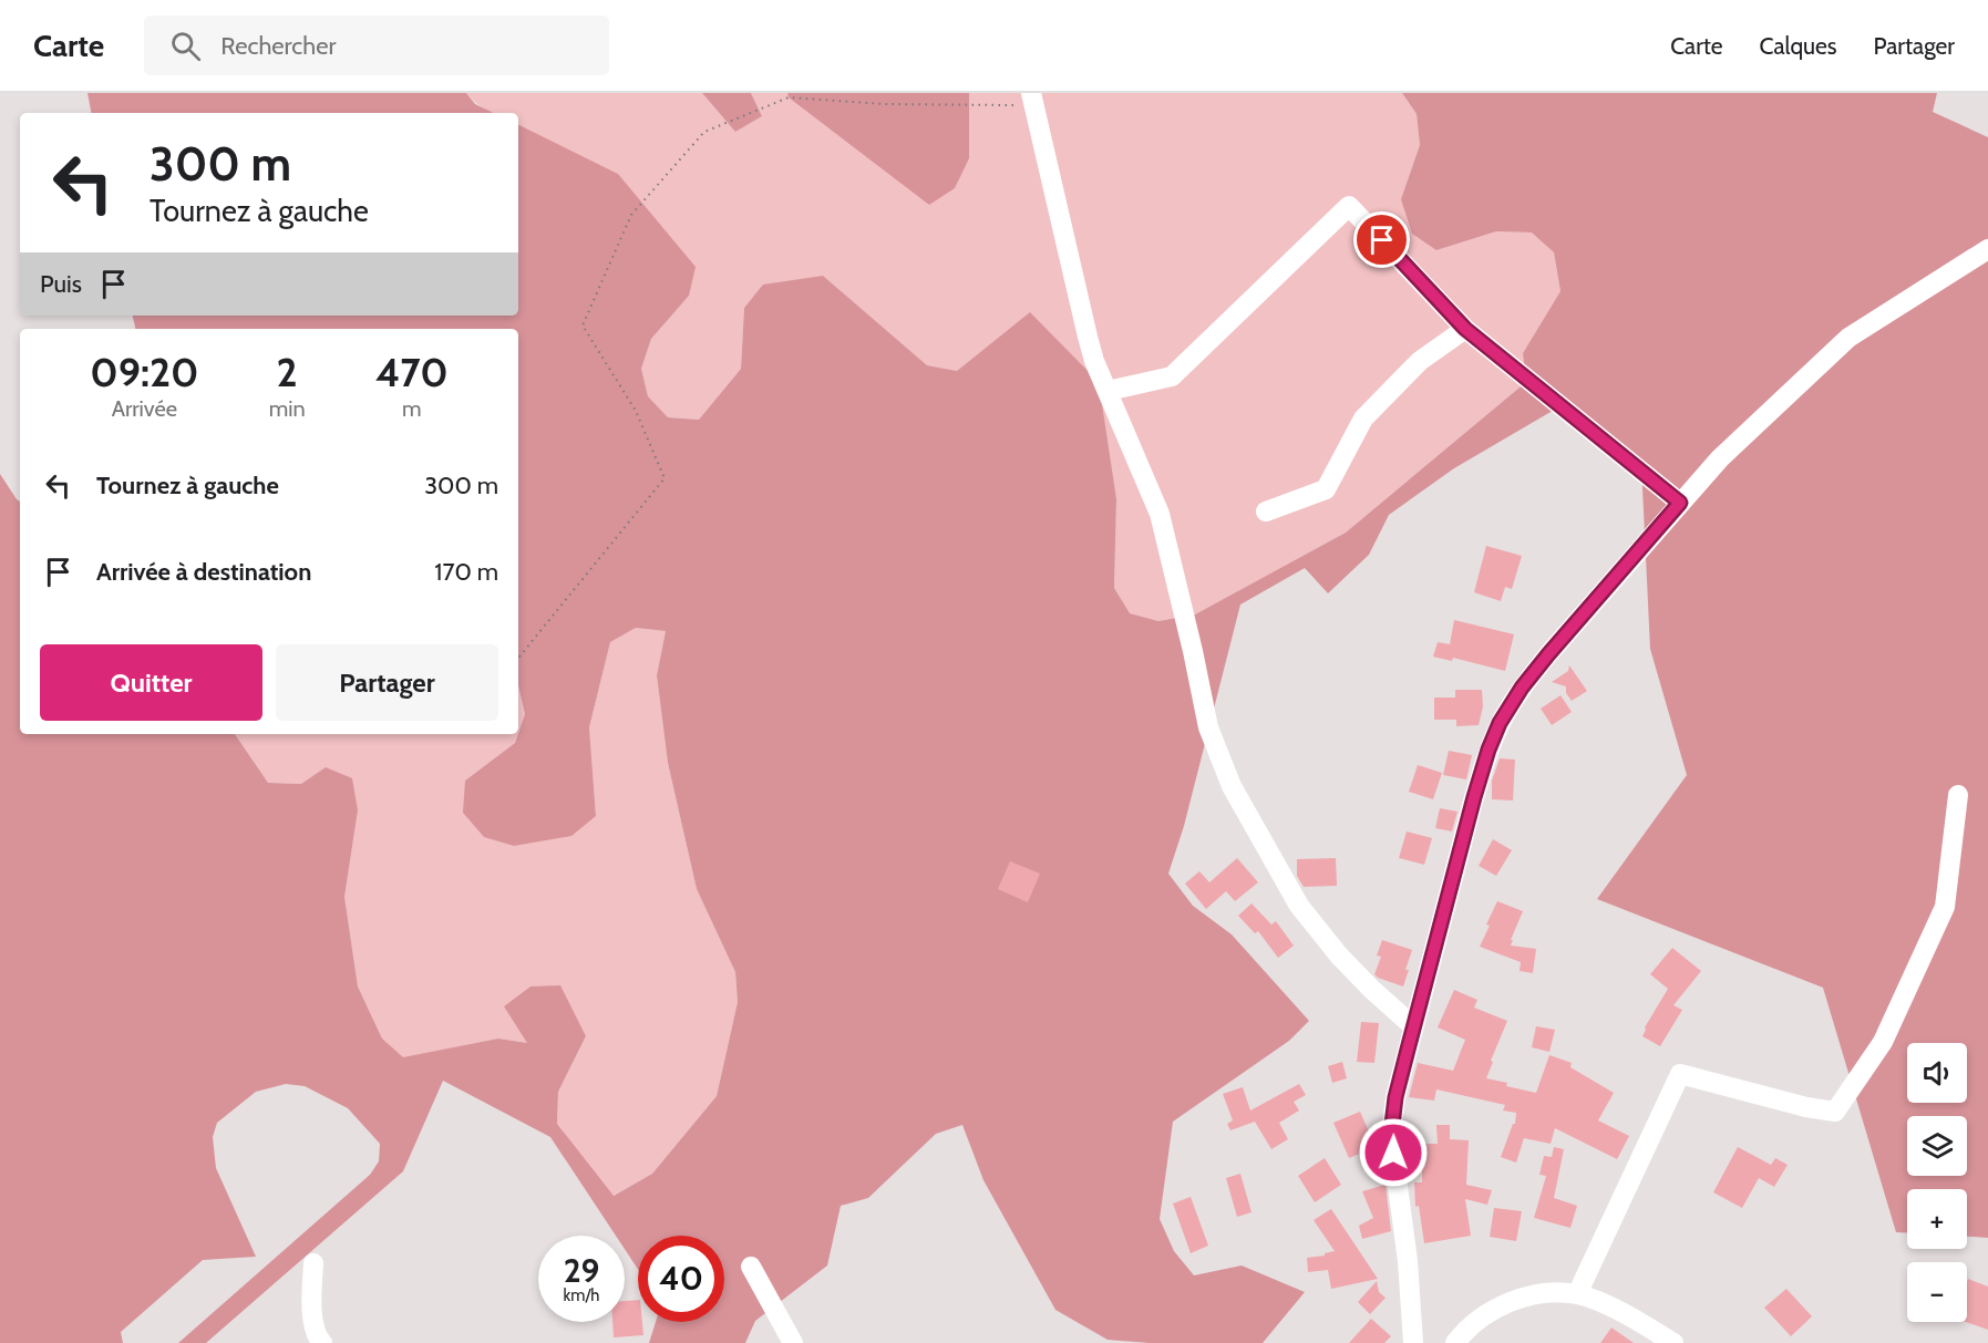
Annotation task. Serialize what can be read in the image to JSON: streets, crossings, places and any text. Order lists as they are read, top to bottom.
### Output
{
  "page": {
    "header": "Carte",
    "search": "Rechercher",
    "nav": ["Carte", "Calques", "Partager"],
    "turn": ["300 m", "Tournez à gauche"],
    "then": "Puis",
    "eta": [
      "09:20",
      "Arrivée",
      "2",
      "min",
      "470",
      "m"
    ],
    "list": [
      {
        "name": "Tournez à gauche",
        "value": "300 m"
      },
      {
        "name": "Arrivée à destination",
        "value": "170 m"
      }
    ],
    "buttons": ["Quitter", "Partager"],
    "map_buttons": ["+", "−"],
    "speed": "29 km/h",
    "limit": "40"
  }
}
